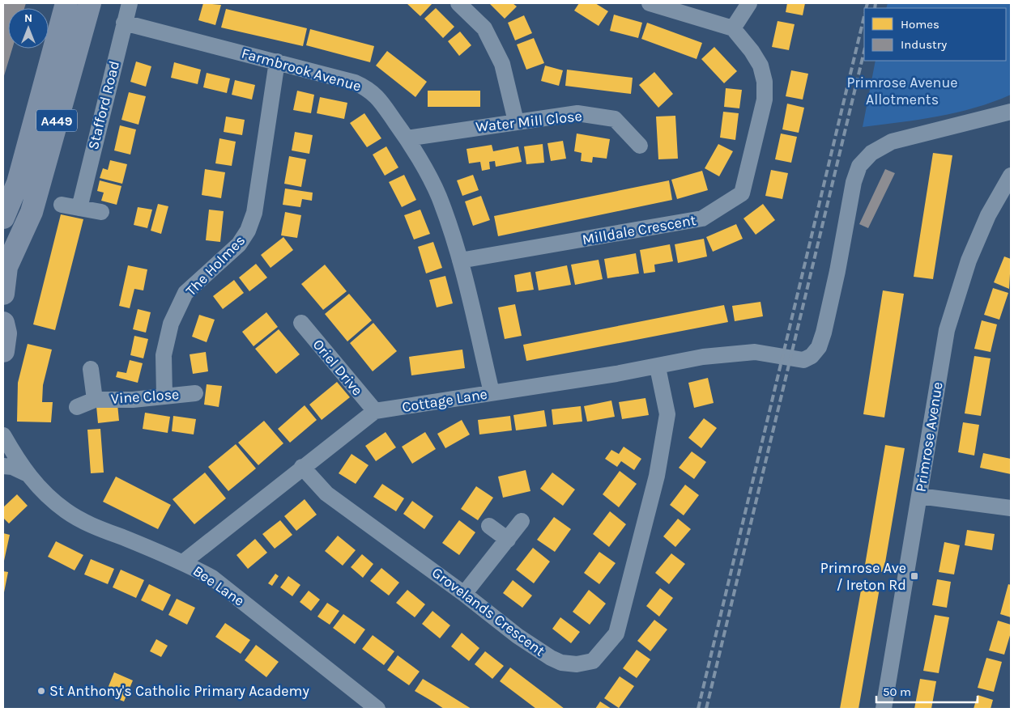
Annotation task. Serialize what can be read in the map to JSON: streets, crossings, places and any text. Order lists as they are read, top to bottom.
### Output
{
  "streets": {
    "highway": ["A449"],
    "street": [
      "Farmbrook Avenue",
      "Stafford Road",
      "Water Mill Close",
      "Milldale Crescent",
      "The Holmes",
      "Oriel Drive",
      "Vine Close",
      "Cottage Lane",
      "Primrose Avenue",
      "Bee Lane",
      "Grovelands Crescent"
    ]
  },
  "crossings": [
    ["Farmbrook Avenue", "Stafford Road"],
    ["Farmbrook Avenue", "Water Mill Close"],
    ["Farmbrook Avenue", "Milldale Crescent"],
    ["Farmbrook Avenue", "The Holmes"],
    ["Farmbrook Avenue", "Cottage Lane"],
    ["The Holmes", "Vine Close"],
    ["Oriel Drive", "Cottage Lane"],
    ["Cottage Lane", "Bee Lane"],
    ["Cottage Lane", "Grovelands Crescent"]
  ],
  "parks": ["Primrose Avenue Allotments"],
  "places": {
    "transit": ["Primrose Ave / Ireton Rd"],
    "other": ["St Anthony's Catholic Primary Academy"]
  },
  "legend": ["Homes", "Industry"],
  "scale_bar": "50 m",
  "north": "top"
}
